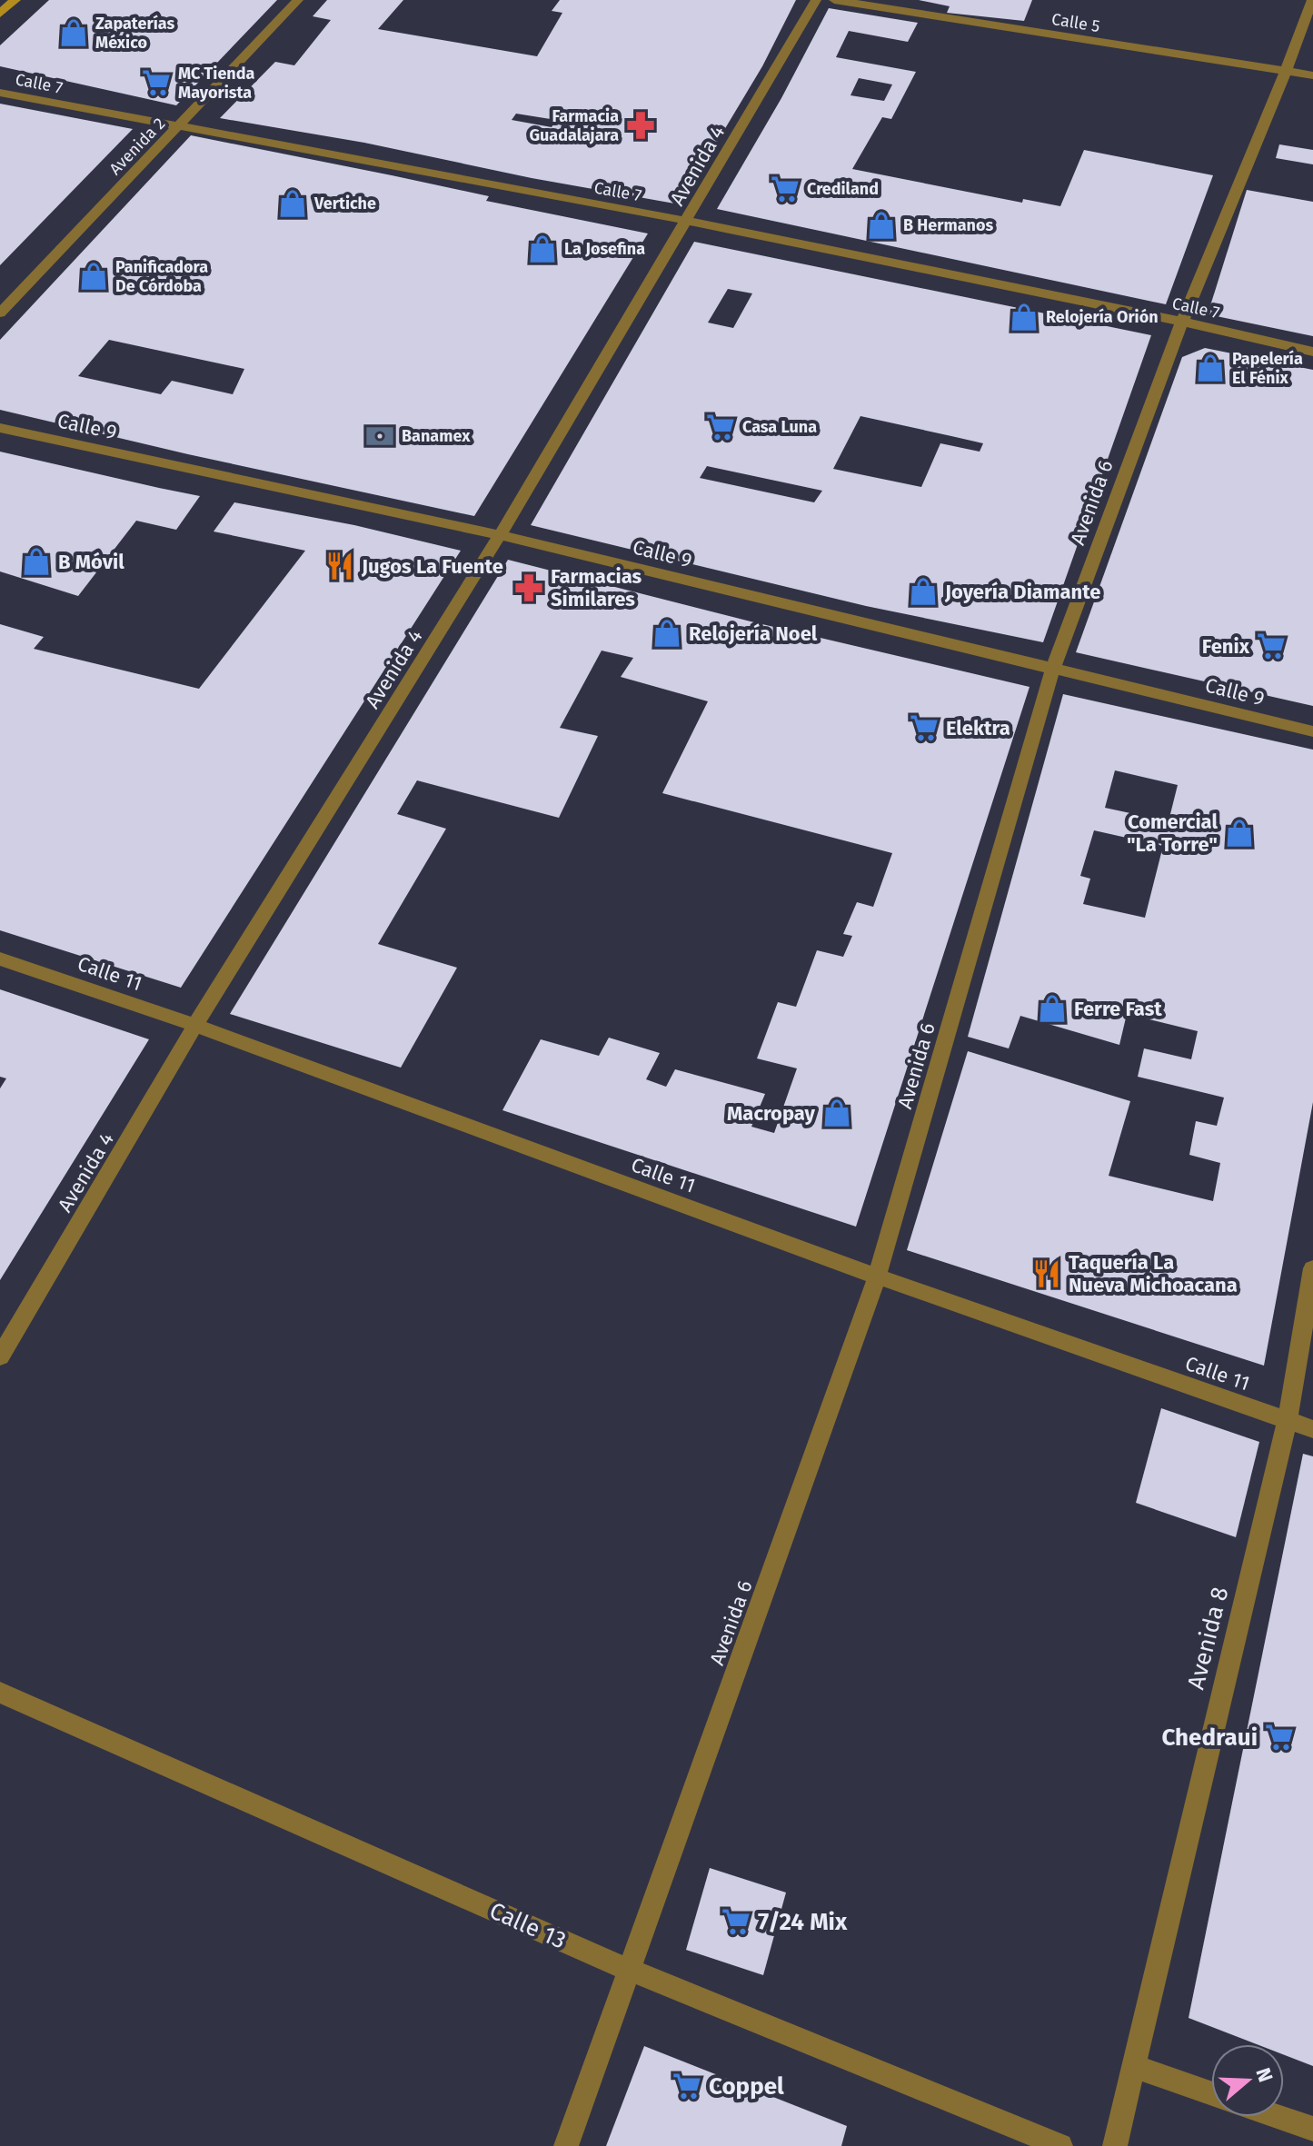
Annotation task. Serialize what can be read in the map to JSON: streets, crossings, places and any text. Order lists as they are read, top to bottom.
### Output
{
  "streets": {
    "street": [
      "Calle 5",
      "Calle 7",
      "Avenida 2",
      "Avenida 4",
      "Calle 9",
      "Avenida 6",
      "Calle 11",
      "Avenida 8",
      "Calle 13"
    ]
  },
  "crossings": [
    ["Calle 5", "Avenida 6"],
    ["Calle 7", "Avenida 2"],
    ["Calle 7", "Avenida 4"],
    ["Calle 7", "Avenida 6"],
    ["Avenida 4", "Calle 9"],
    ["Avenida 4", "Calle 11"],
    ["Calle 9", "Avenida 6"],
    ["Avenida 6", "Calle 11"],
    ["Avenida 6", "Calle 13"],
    ["Calle 11", "Avenida 8"]
  ],
  "places": {
    "shop": [
      "Zapaterías México",
      "Vertiche",
      "B Hermanos",
      "La Josefina",
      "Panificadora De Córdoba",
      "Relojería Orión",
      "Papelería El Fénix",
      "B Móvil",
      "Joyería Diamante",
      "Relojería Noel",
      "Comercial \"La Torre\"",
      "Ferre Fast",
      "Macropay"
    ],
    "supermarket": [
      "MC Tienda Mayorista",
      "Crediland",
      "Casa Luna",
      "Fenix",
      "Elektra",
      "Chedraui",
      "7/24 Mix",
      "Coppel"
    ],
    "pharmacy": ["Farmacia Guadalajara", "Farmacias Similares"],
    "bank": ["Banamex"],
    "restaurant": ["Jugos La Fuente", "Taquería La Nueva Michoacana"]
  },
  "north": "right"
}
